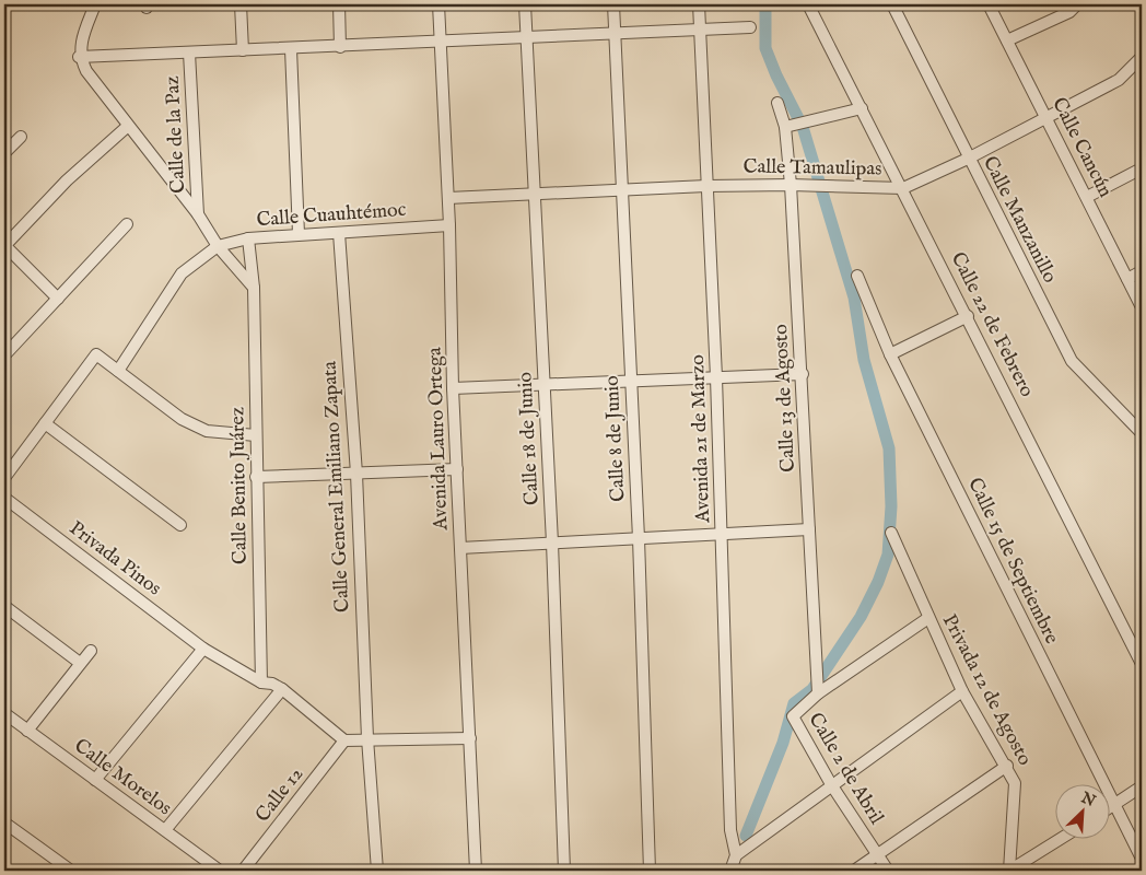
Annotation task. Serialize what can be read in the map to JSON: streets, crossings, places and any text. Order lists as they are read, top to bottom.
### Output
{
  "streets": {
    "street": [
      "Calle de la Paz",
      "Calle Cancún",
      "Calle Tamaulipas",
      "Calle Cuauhtémoc",
      "Calle Manzanillo",
      "Calle 22 de Febrero",
      "Calle 13 de Agosto",
      "Avenida Lauro Ortega",
      "Calle 18 de Junio",
      "Calle 8 de Junio",
      "Avenida 21 de Marzo",
      "Calle Benito Juárez",
      "Calle General Emiliano Zapata",
      "Privada Pinos",
      "Calle 15 de Septiembre",
      "Privada 12 de Agosto",
      "Calle 2 de Abril",
      "Calle Morelos",
      "Calle 12"
    ]
  },
  "crossings": [
    ["Calle Cancún", "Calle Tamaulipas"],
    ["Calle Tamaulipas", "Calle Manzanillo"],
    ["Calle Tamaulipas", "Calle 22 de Febrero"],
    ["Calle Tamaulipas", "Calle 13 de Agosto"],
    ["Calle Tamaulipas", "Avenida Lauro Ortega"],
    ["Calle Tamaulipas", "Calle 18 de Junio"],
    ["Calle Tamaulipas", "Calle 8 de Junio"],
    ["Calle Tamaulipas", "Avenida 21 de Marzo"],
    ["Calle Cuauhtémoc", "Avenida Lauro Ortega"],
    ["Calle Cuauhtémoc", "Calle Benito Juárez"],
    ["Calle Cuauhtémoc", "Calle General Emiliano Zapata"],
    ["Calle 13 de Agosto", "Calle 2 de Abril"],
    ["Calle Benito Juárez", "Privada Pinos"],
    ["Privada 12 de Agosto", "Calle 2 de Abril"]
  ],
  "north": "top right"
}
